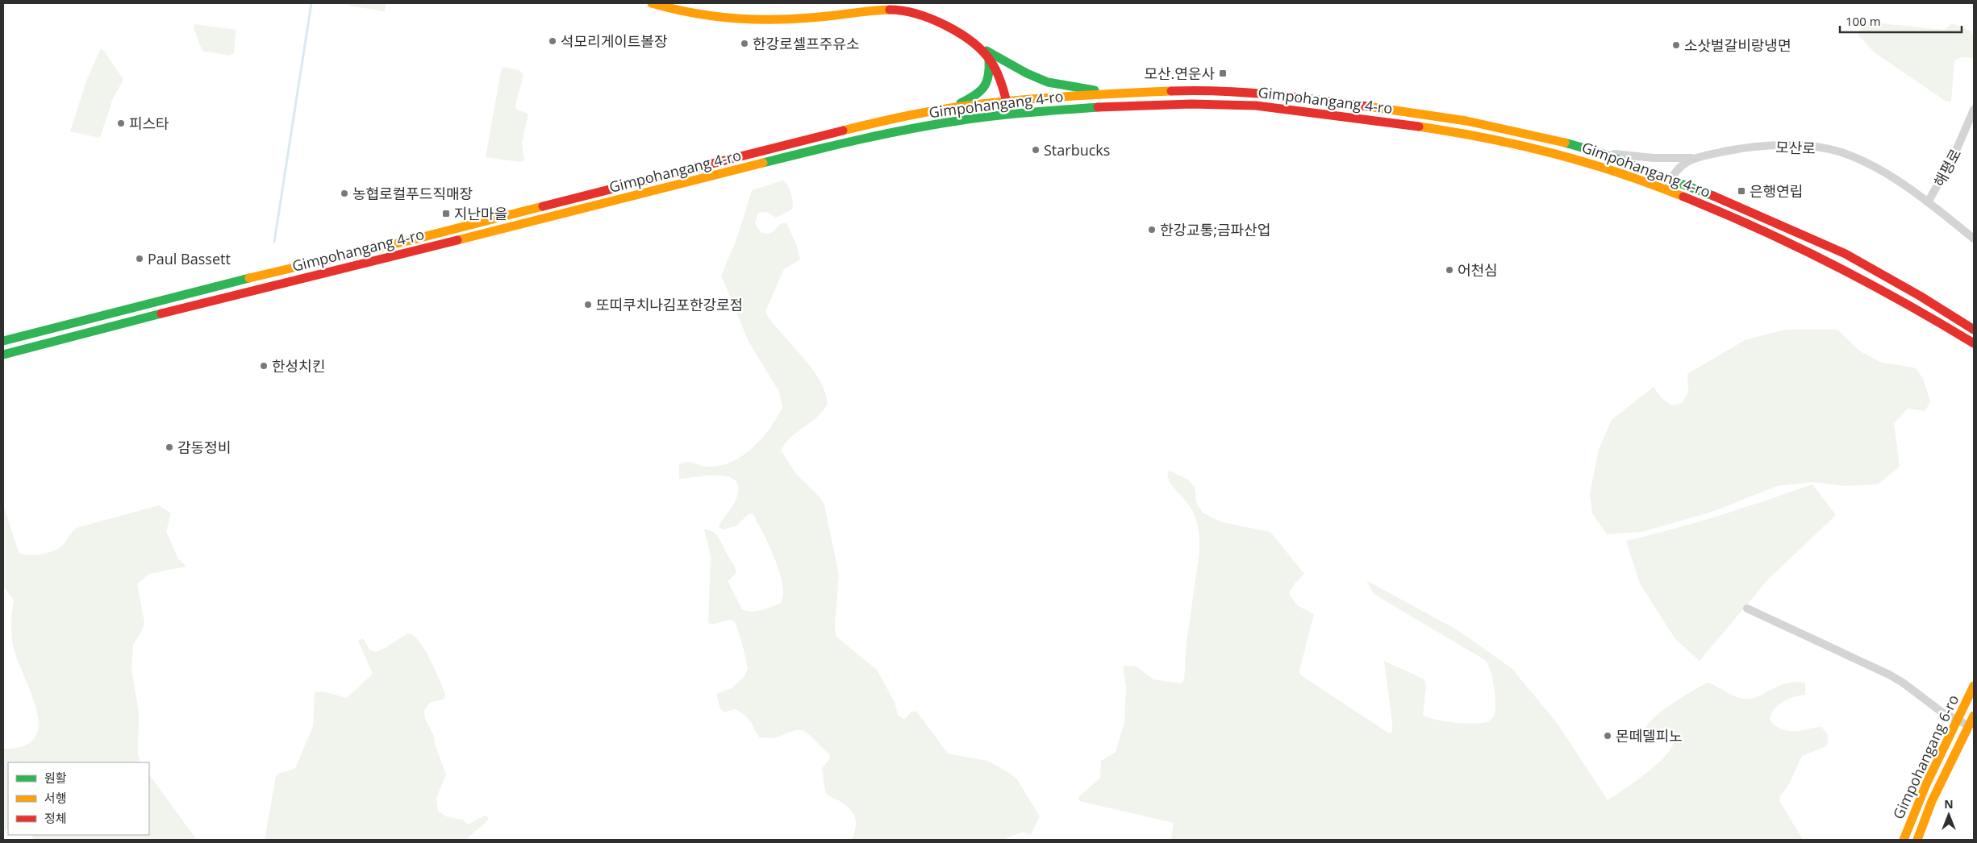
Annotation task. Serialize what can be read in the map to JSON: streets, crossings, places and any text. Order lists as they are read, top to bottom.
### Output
{
  "streets": {
    "street": [
      "Gimpohangang 4-ro",
      "모산로",
      "해평로",
      "Gimpohangang 6-ro"
    ]
  },
  "crossings": [
    ["Gimpohangang 4-ro", "모산로"],
    ["모산로", "해평로"]
  ],
  "places": {
    "other": [
      "석모리게이트볼장",
      "한강로셀프주유소",
      "소삿벌갈비랑냉면",
      "피스타",
      "Starbucks",
      "농협로컬푸드직매장",
      "한강교통;금파산업",
      "Paul Bassett",
      "어천심",
      "또띠쿠치나김포한강로점",
      "한성치킨",
      "감동정비",
      "몬떼델피노"
    ],
    "transit": ["모산.연운사", "은행연립", "지난마을"]
  },
  "legend": ["원활", "서행", "정체"],
  "scale_bar": "100 m",
  "north": "top"
}
